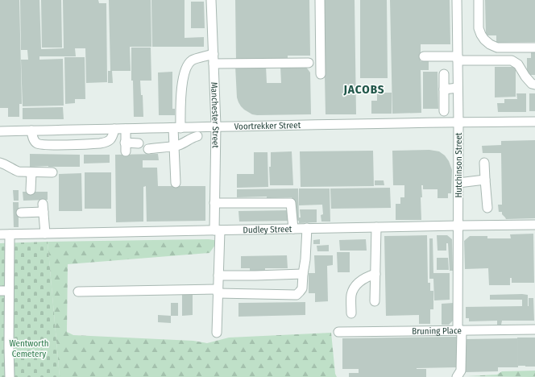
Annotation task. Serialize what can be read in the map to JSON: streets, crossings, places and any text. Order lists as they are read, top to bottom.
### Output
{
  "streets": {
    "street": [
      "Manchester Street",
      "Voortrekker Street",
      "Hutchinson Street",
      "Dudley Street",
      "Bruning Place"
    ]
  },
  "crossings": [
    ["Manchester Street", "Voortrekker Street"],
    ["Manchester Street", "Dudley Street"],
    ["Voortrekker Street", "Hutchinson Street"],
    ["Hutchinson Street", "Dudley Street"],
    ["Hutchinson Street", "Bruning Place"]
  ],
  "districts": ["JACOBS"],
  "parks": ["Wentworth Cemetery"]
}
